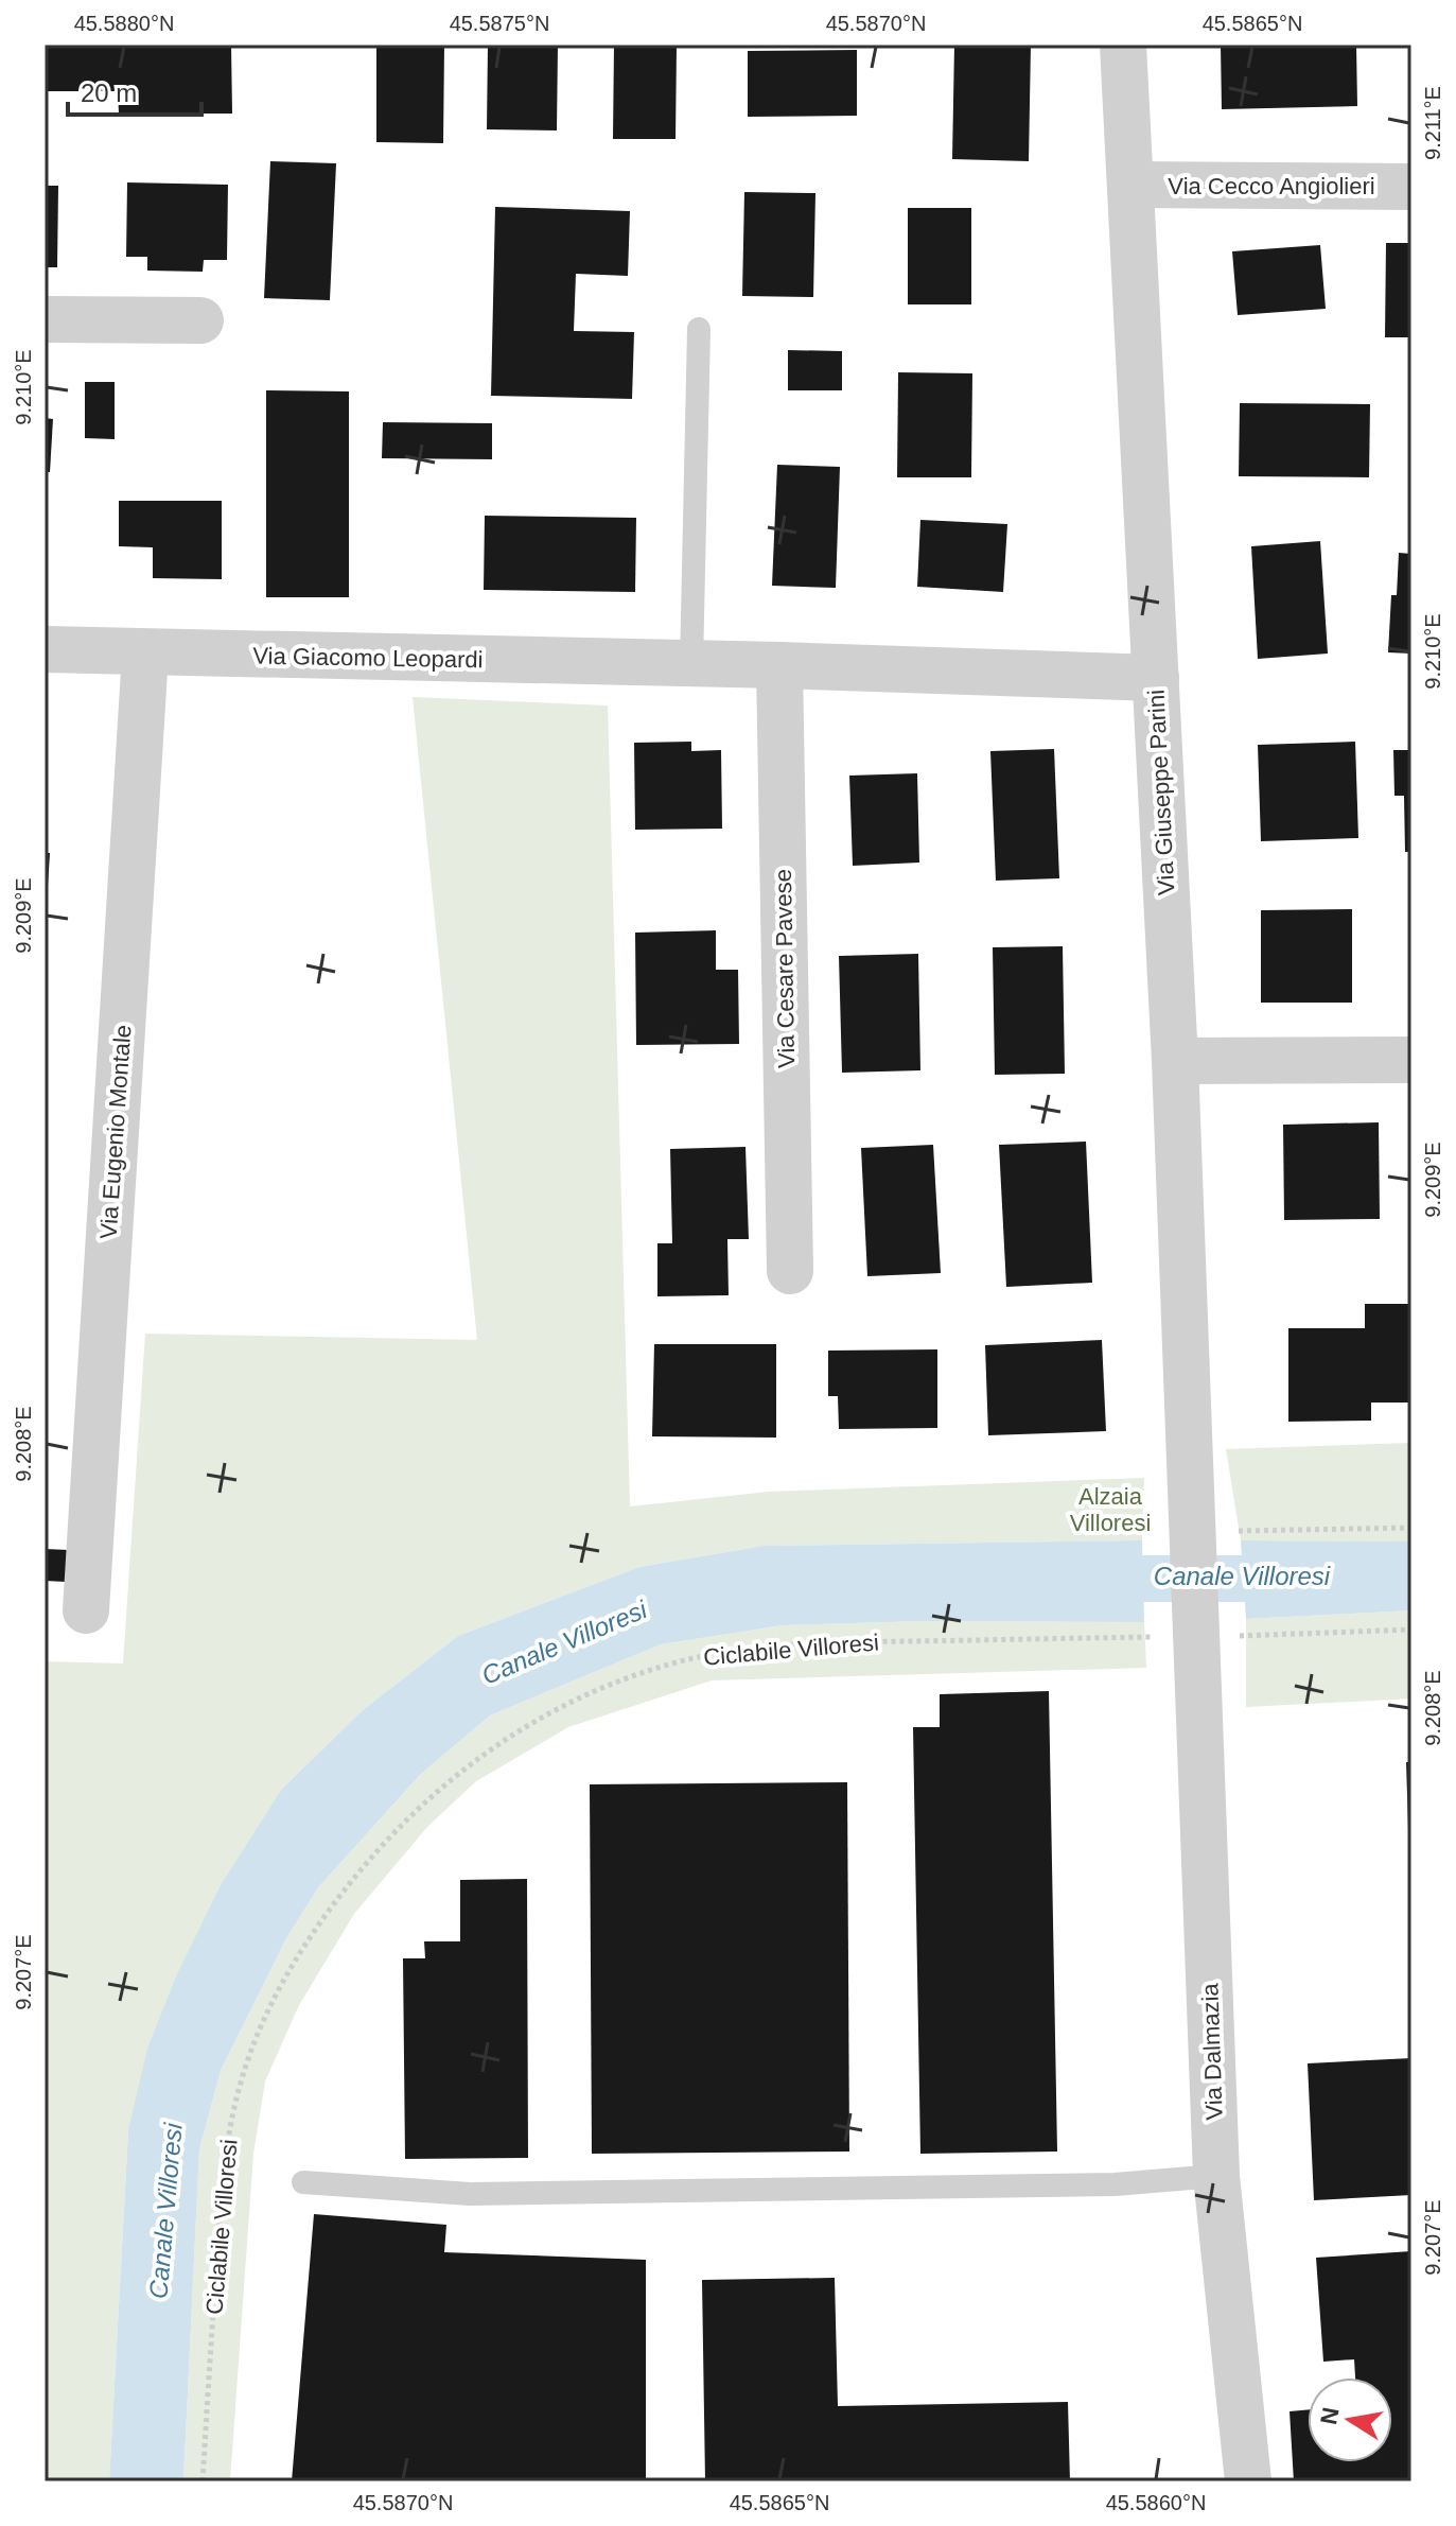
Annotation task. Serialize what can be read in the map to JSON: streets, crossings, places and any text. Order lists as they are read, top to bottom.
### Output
{
  "streets": {
    "street": [
      "Via Cecco Angiolieri",
      "Via Giacomo Leopardi",
      "Via Giuseppe Parini",
      "Via Cesare Pavese",
      "Via Eugenio Montale",
      "Via Dalmazia"
    ],
    "path": ["Ciclabile Villoresi"]
  },
  "crossings": [
    ["Via Cecco Angiolieri", "Via Giuseppe Parini"],
    ["Via Giacomo Leopardi", "Via Giuseppe Parini"],
    ["Via Giacomo Leopardi", "Via Cesare Pavese"],
    ["Via Giacomo Leopardi", "Via Eugenio Montale"],
    ["Via Giuseppe Parini", "Via Dalmazia"],
    ["Ciclabile Villoresi", "Via Dalmazia"]
  ],
  "water": ["Canale Villoresi"],
  "parks": ["Alzaia Villoresi"],
  "scale_bar": "20 m",
  "north": "left",
  "coordinates": [
    "45.5880°N",
    "45.5875°N",
    "45.5870°N",
    "45.5865°N",
    "9.211°E",
    "9.210°E",
    "9.209°E",
    "9.208°E",
    "9.207°E",
    "45.5860°N"
  ]
}
